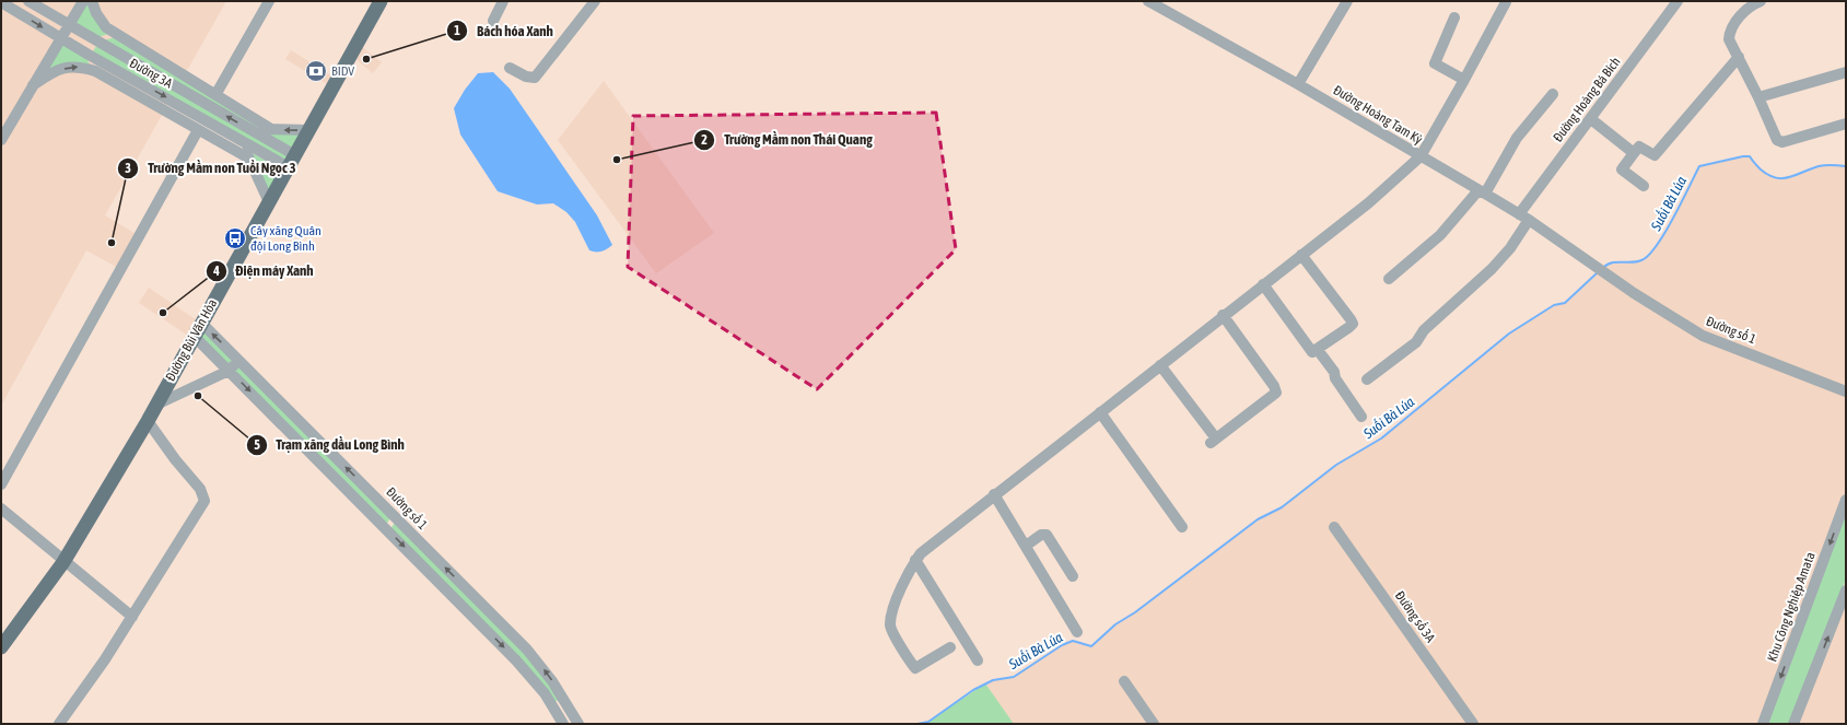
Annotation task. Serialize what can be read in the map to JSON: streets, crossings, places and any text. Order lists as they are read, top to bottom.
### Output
{
  "streets": {
    "main road": ["Đường Bùi Văn Hòa"],
    "street": [
      "Đường 3A",
      "Đường Hoàng Bá Bích",
      "Đường Hoàng Tam Kỳ",
      "Đường số 1",
      "Khu Công Nghiệp Amata",
      "Đường số 3A"
    ]
  },
  "crossings": [
    ["Đường 3A", "Đường Bùi Văn Hòa"],
    ["Đường Hoàng Bá Bích", "Đường Hoàng Tam Kỳ"],
    ["Đường Hoàng Tam Kỳ", "Đường số 1"],
    ["Đường số 1", "Đường Bùi Văn Hòa"]
  ],
  "water": ["Suối Bà Lúa"],
  "places": {
    "other": [
      "Bách hóa Xanh",
      "Trường Mầm non Thái Quang",
      "Trường Mầm non Tuổi Ngọc 3",
      "Điện máy Xanh",
      "Trạm xăng dầu Long Bình"
    ],
    "bank": ["BIDV"],
    "bus stop": ["Cây xăng Quân đội Long Bình"]
  }
}
